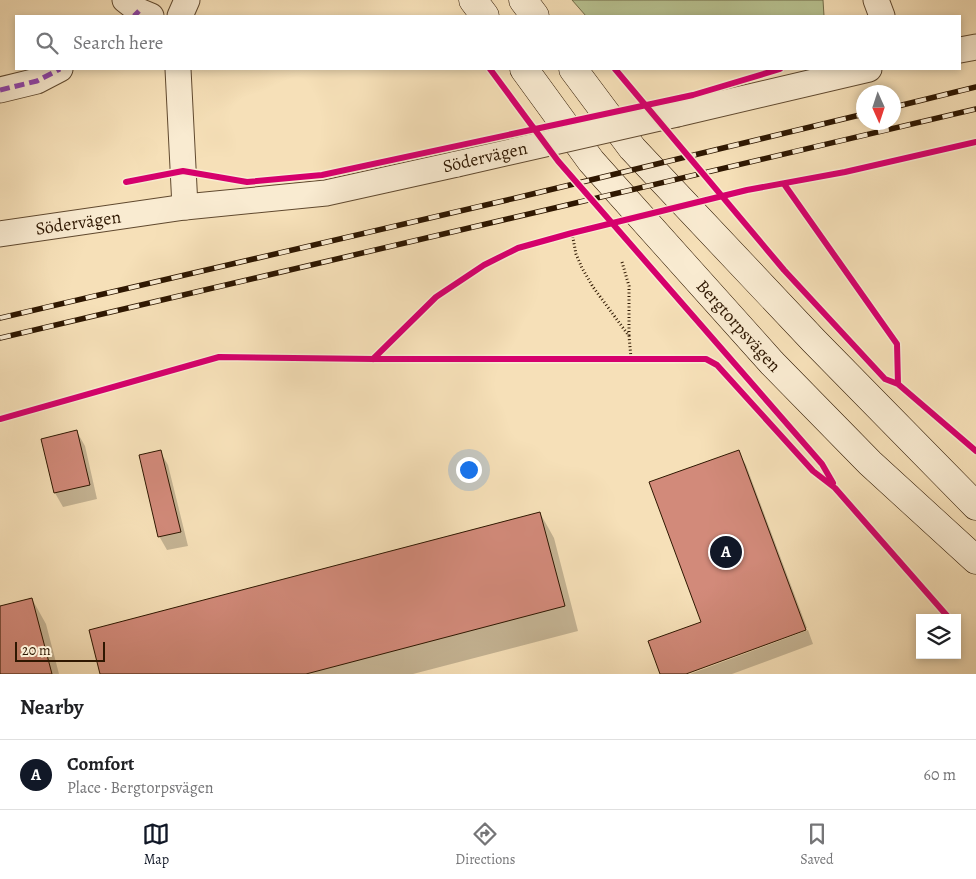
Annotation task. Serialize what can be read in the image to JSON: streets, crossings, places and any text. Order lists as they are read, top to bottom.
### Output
{
  "streets": {
    "main road": ["Bergtorpsvägen"],
    "street": ["Södervägen"]
  },
  "scale_bar": "20 m",
  "north": "bottom",
  "page": {
    "search": "Search here",
    "pins": "A",
    "scale": "20 m",
    "heading": "Nearby",
    "list": [
      {
        "mark": "A",
        "name": "Comfort",
        "note": "Place · Bergtorpsvägen",
        "value": "60 m"
      }
    ],
    "nav": ["Map", "Directions", "Saved"]
  }
}
